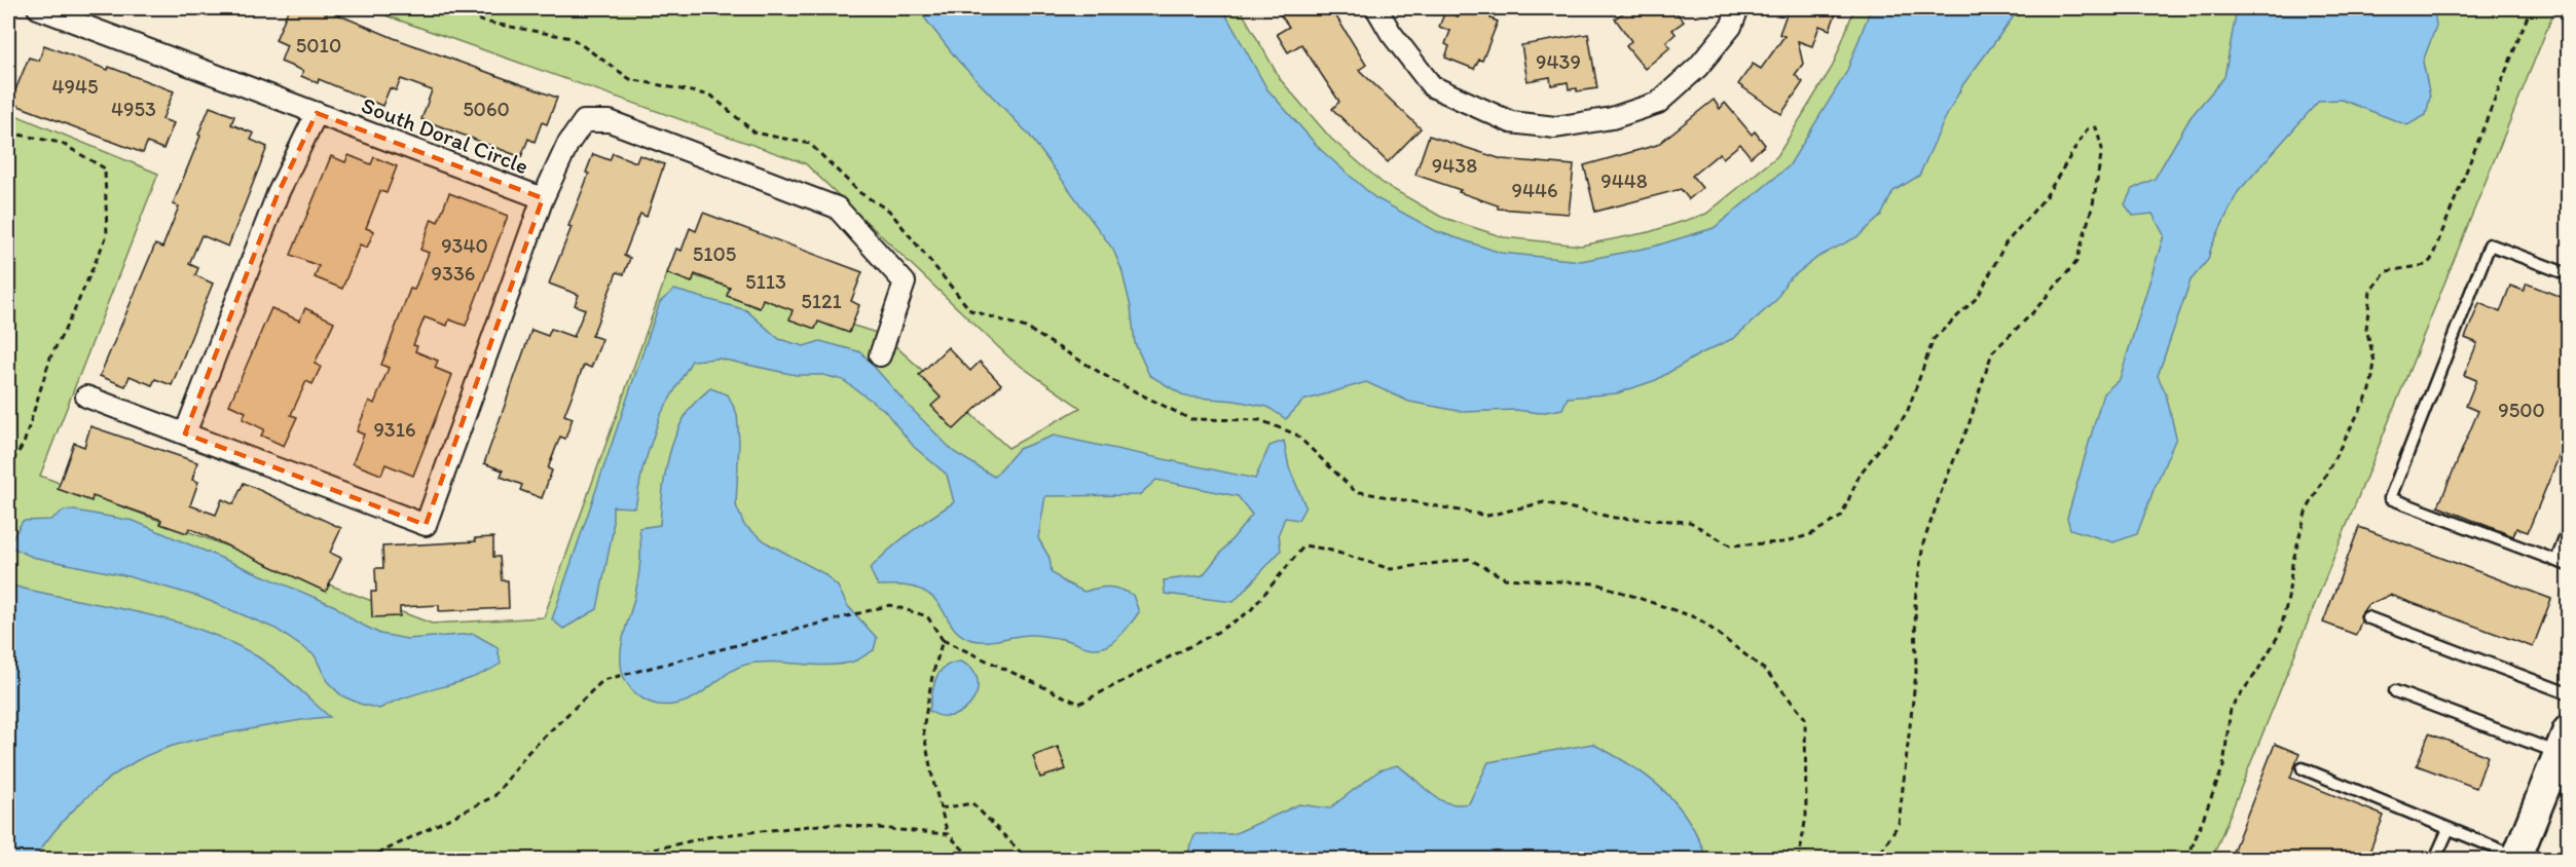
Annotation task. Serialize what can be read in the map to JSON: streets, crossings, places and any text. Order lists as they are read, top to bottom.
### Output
{
  "streets": {
    "street": ["South Doral Circle"]
  },
  "house_numbers": [
    "5010",
    "9439",
    "4945",
    "4953",
    "5060",
    "9438",
    "9448",
    "9446",
    "9340",
    "5105",
    "9336",
    "5113",
    "5121",
    "9500",
    "9316"
  ]
}
